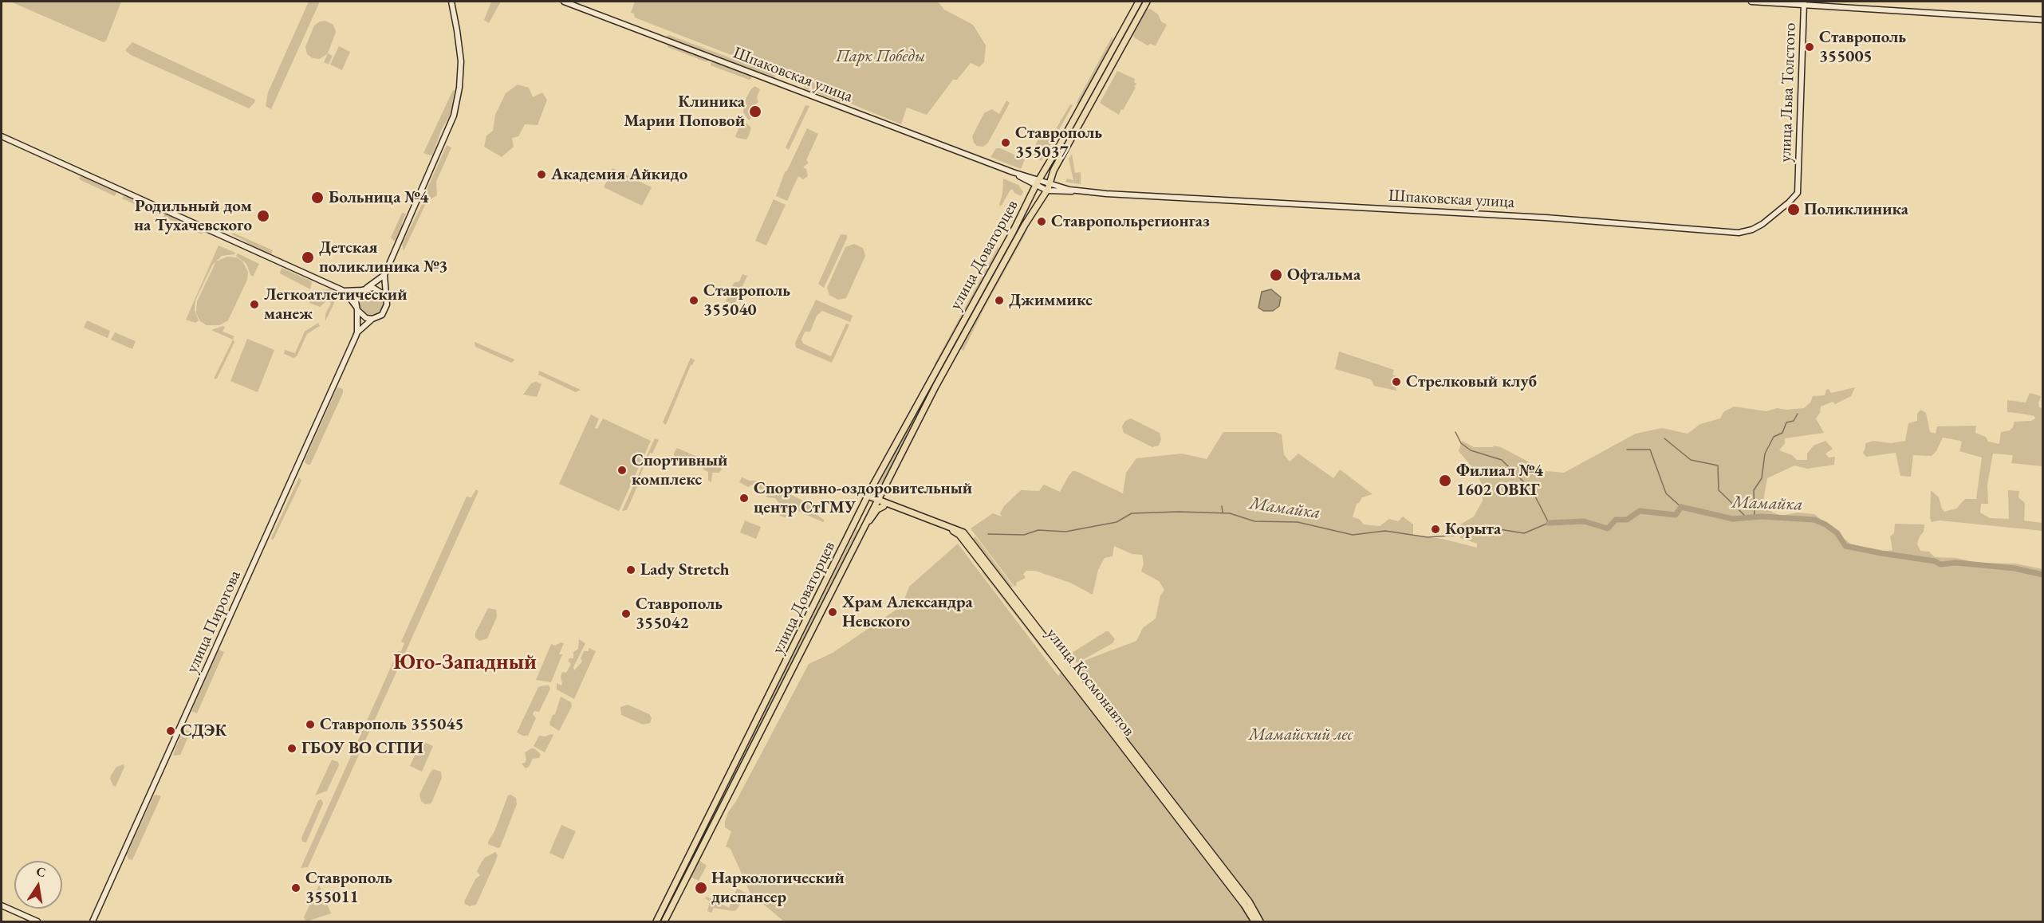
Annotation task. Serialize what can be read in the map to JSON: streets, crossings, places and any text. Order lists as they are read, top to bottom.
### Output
{
  "streets": {
    "main road": [
      "Шпаковская улица",
      "улица Льва Толстого",
      "улица Доваторцев",
      "улица Пирогова",
      "улица Космонавтов"
    ]
  },
  "crossings": [
    ["Шпаковская улица", "улица Льва Толстого"],
    ["Шпаковская улица", "улица Доваторцев"]
  ],
  "districts": ["Юго-Западный"],
  "water": ["Мамайка"],
  "parks": ["Парк Победы", "Мамайский лес"],
  "places": [
    "Ставрополь 355005",
    "Клиника Марии Поповой",
    "Ставрополь 355037",
    "Академия Айкидо",
    "Больница №4",
    "Поликлиника",
    "Родильный дом на Тухачевского",
    "Ставропольрегионгаз",
    "Детская поликлиника №3",
    "Офтальма",
    "Ставрополь 355040",
    "Джиммикс",
    "Легкоатлетический манеж",
    "Стрелковый клуб",
    "Спортивный комплекс",
    "Филиал №4 1602 ОВКГ",
    "Спортивно-оздоровительный центр СтГМУ",
    "Корыта",
    "Lady Stretch",
    "Храм Александра Невского",
    "Ставрополь 355042",
    "Ставрополь 355045",
    "СДЭК",
    "ГБОУ ВО СГПИ",
    "Ставрополь 355011",
    "Наркологический диспансер"
  ],
  "north": "top"
}
